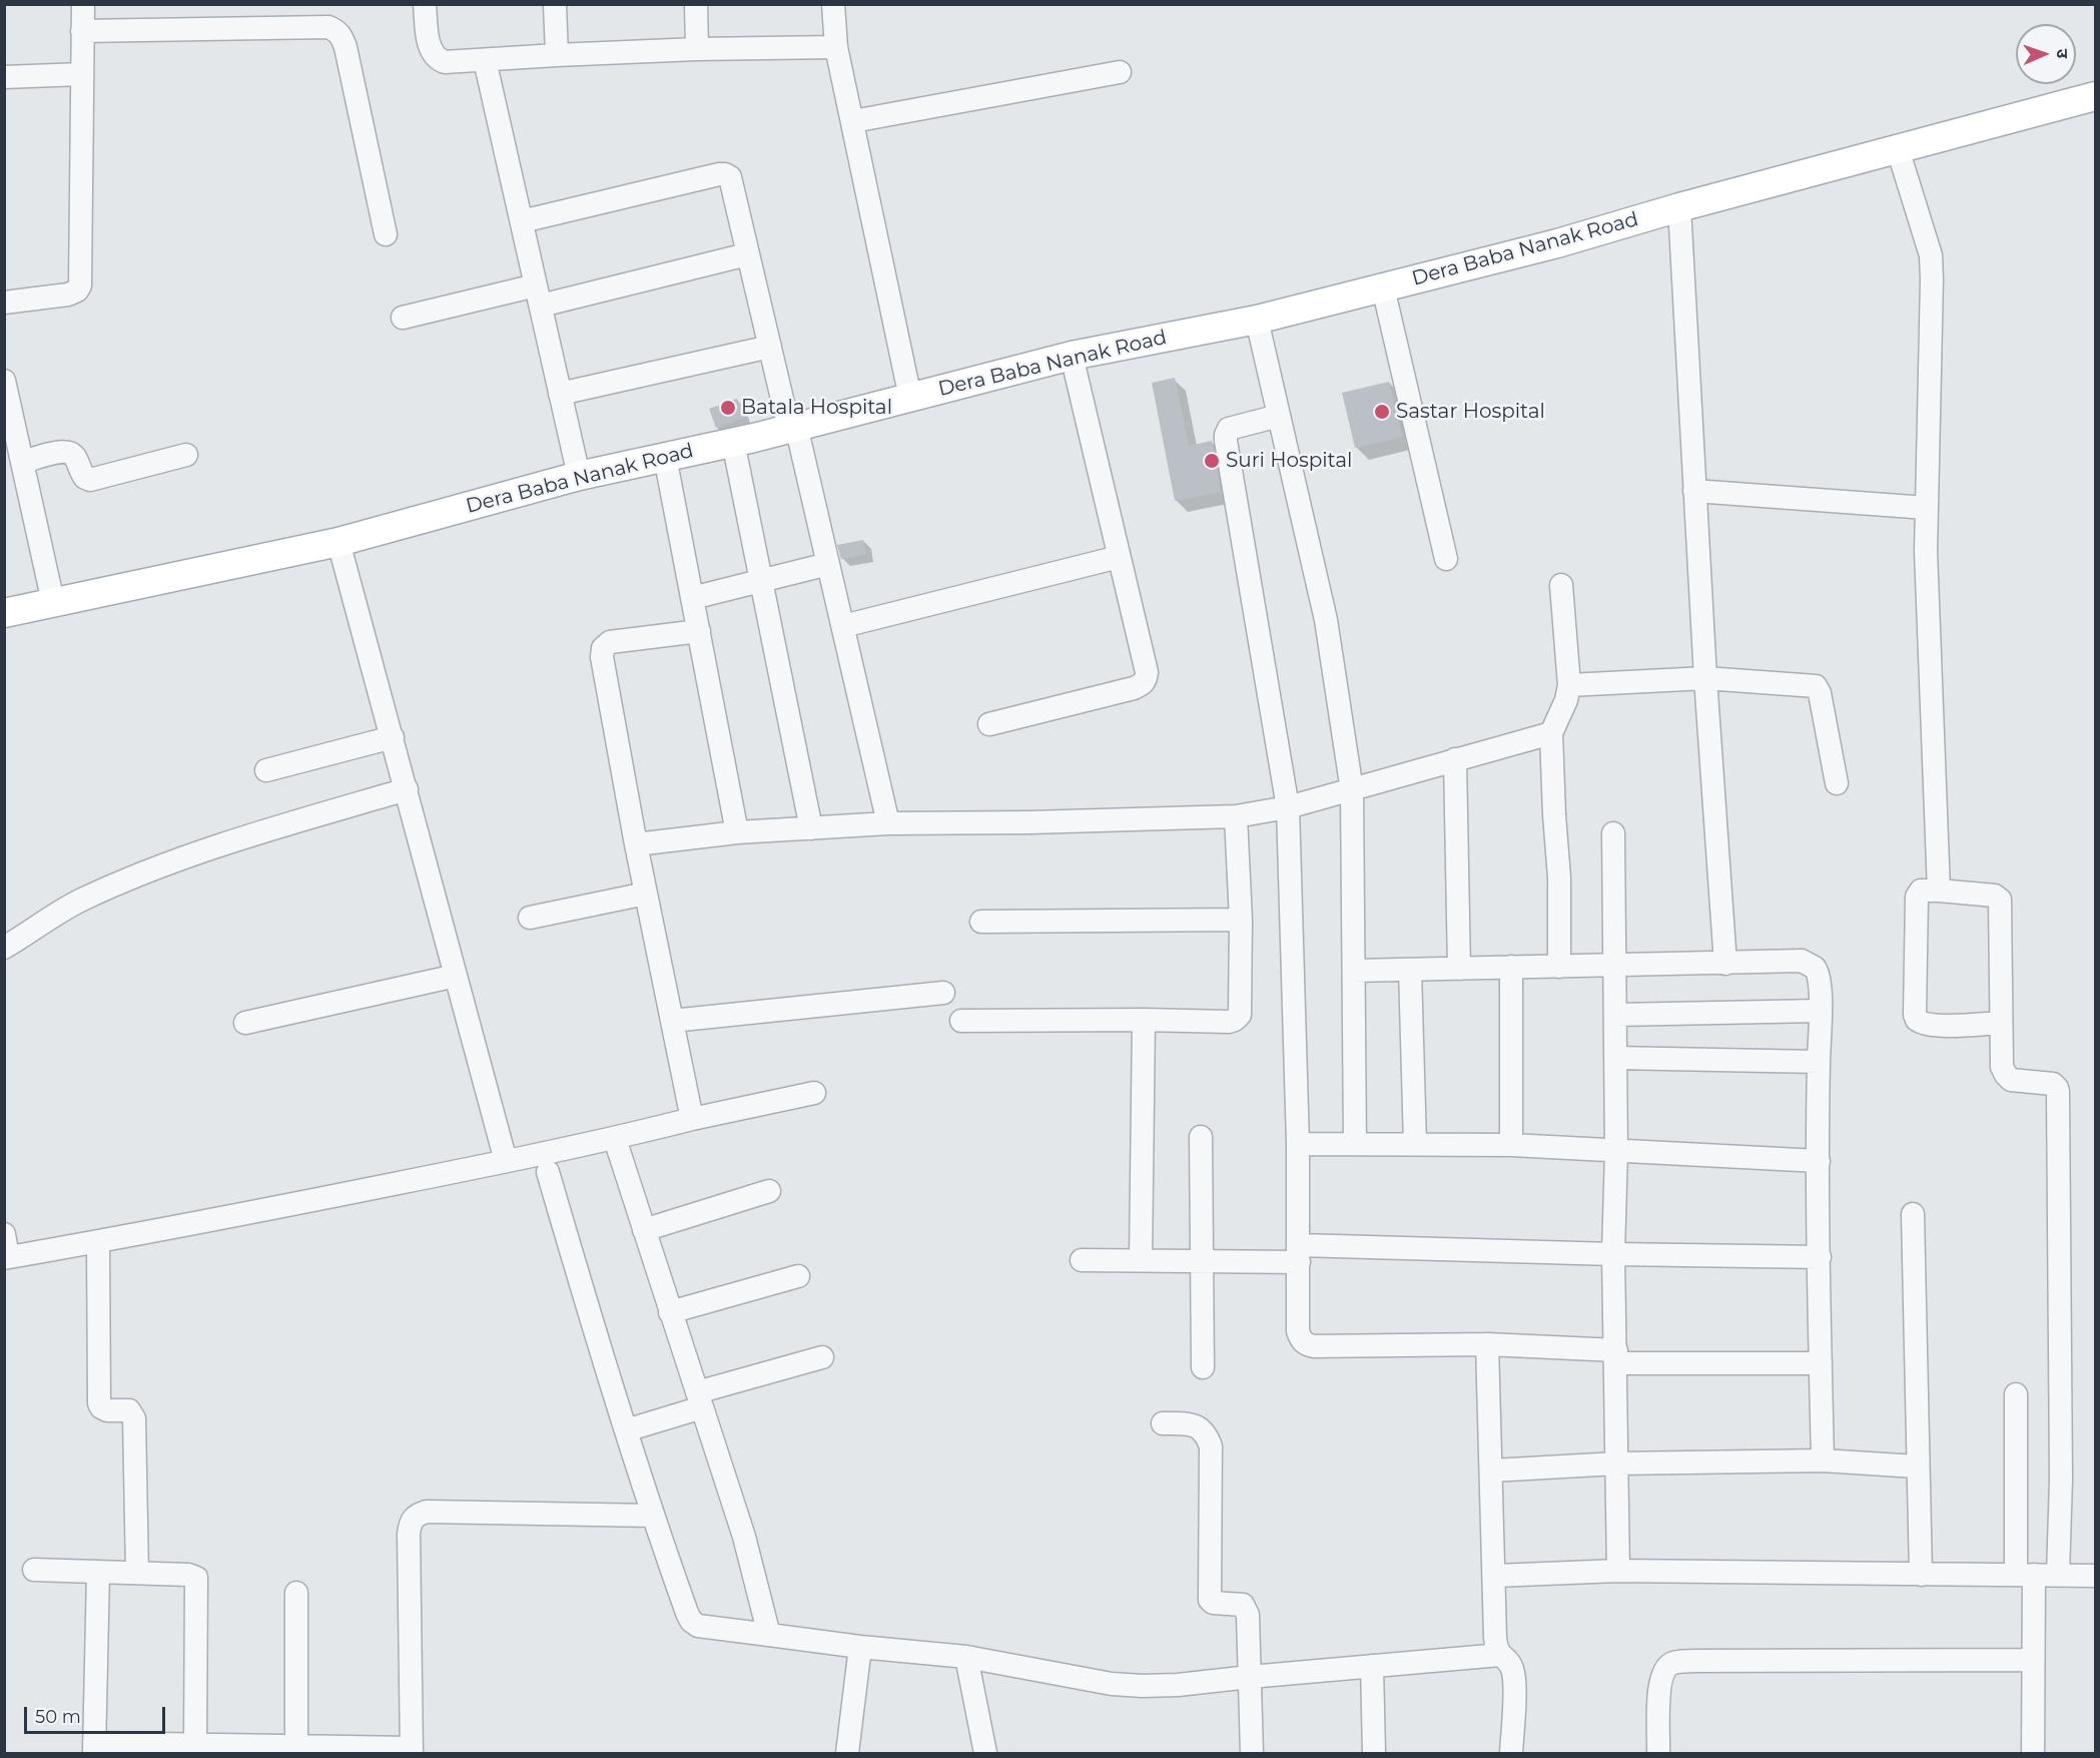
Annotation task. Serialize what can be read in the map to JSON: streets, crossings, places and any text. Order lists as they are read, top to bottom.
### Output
{
  "streets": {
    "main road": ["Dera Baba Nanak Road"]
  },
  "places": ["Batala Hospital", "Sastar Hospital", "Suri Hospital"],
  "scale_bar": "50 m",
  "north": "right"
}
